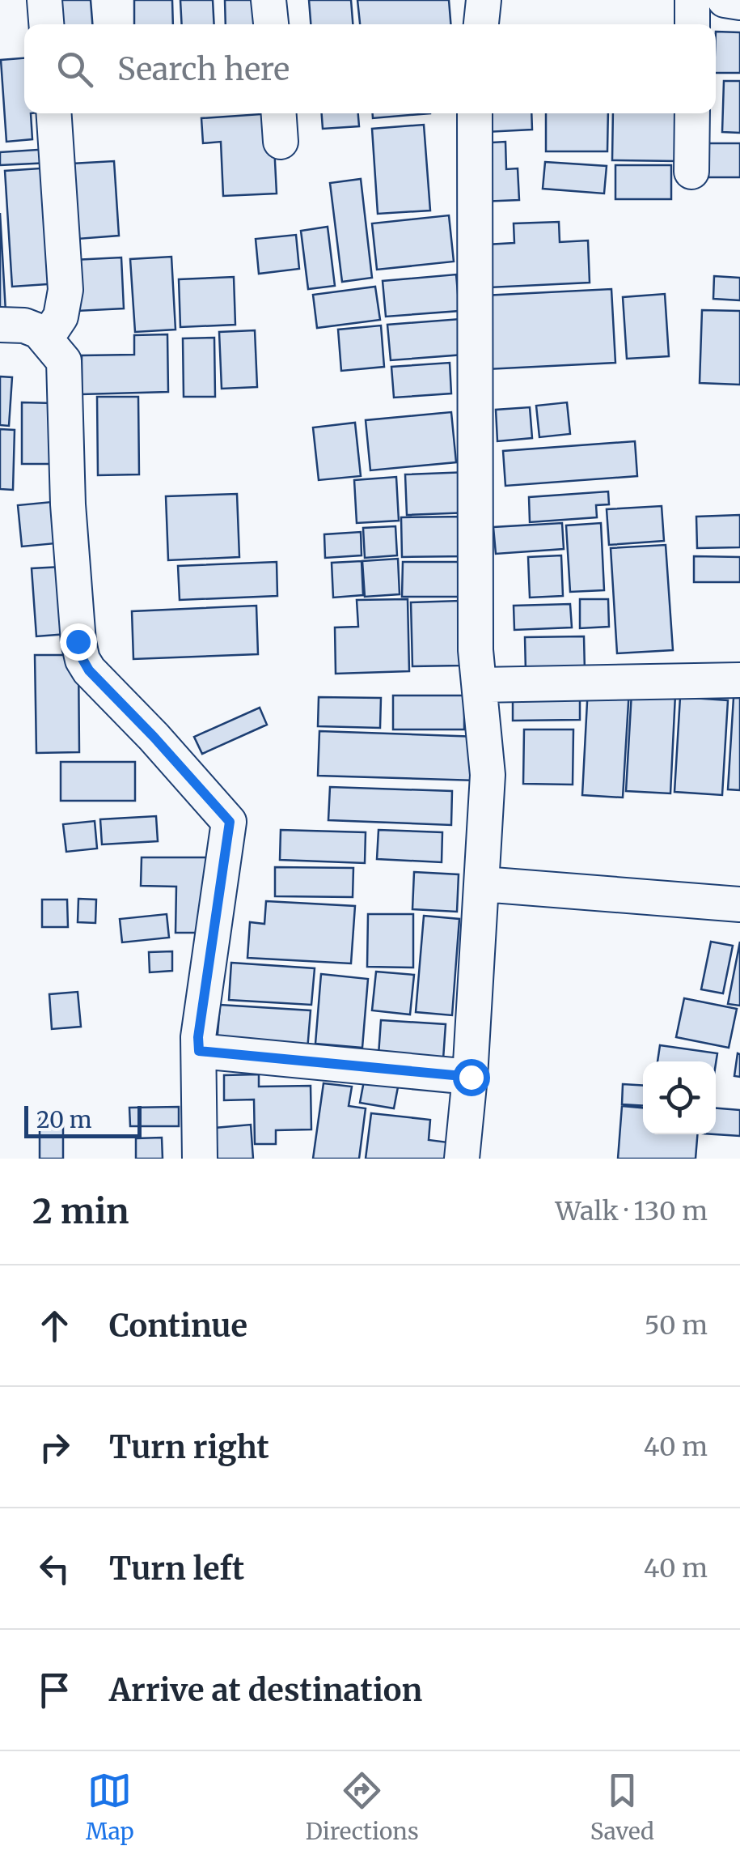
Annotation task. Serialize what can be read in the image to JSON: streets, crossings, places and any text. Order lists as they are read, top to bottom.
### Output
{
  "scale_bar": "20 m",
  "page": {
    "search": "Search here",
    "scale": "20 m",
    "heading": ["2 min", "Walk · 130 m"],
    "list": [
      ["Continue", "50 m"],
      ["Turn right", "40 m"],
      ["Turn left", "40 m"],
      "Arrive at destination"
    ],
    "nav": ["Map", "Directions", "Saved"]
  }
}
